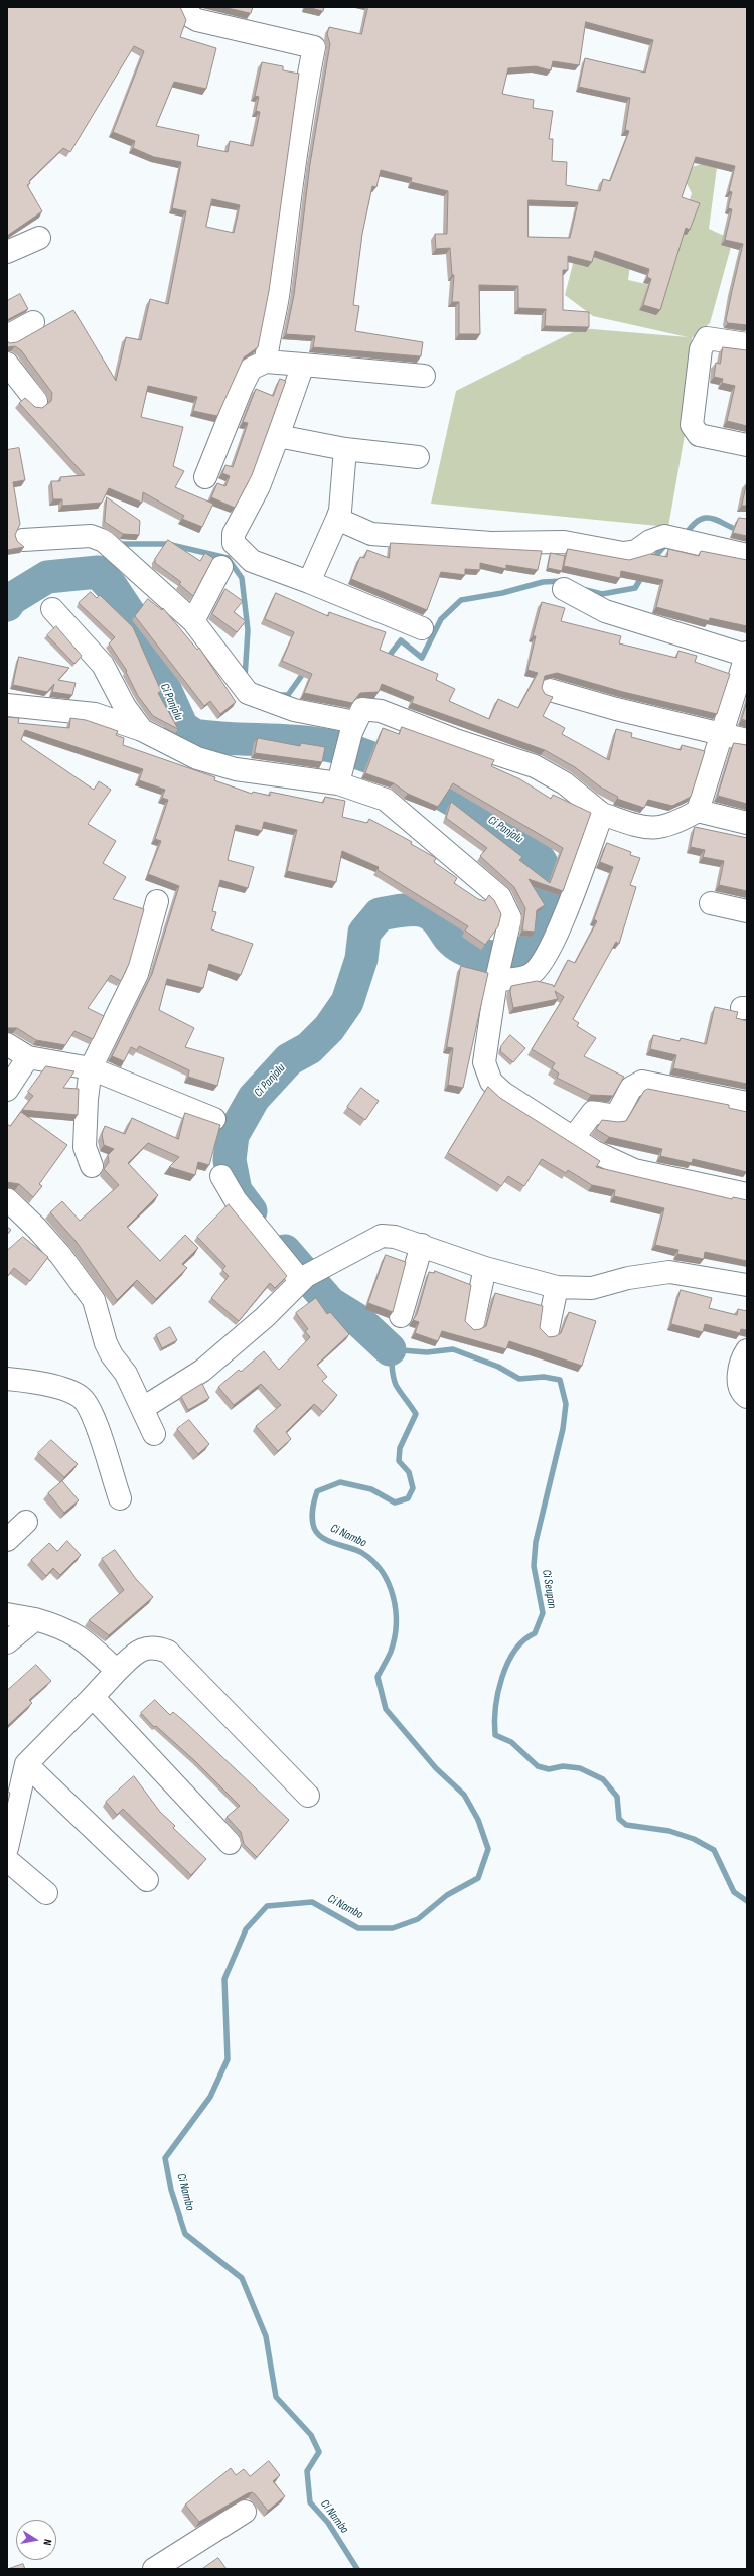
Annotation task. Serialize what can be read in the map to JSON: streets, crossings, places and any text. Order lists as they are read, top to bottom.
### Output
{
  "water": ["Ci Panjalu", "Ci Nambo", "Ci Seupan"],
  "north": "right"
}
